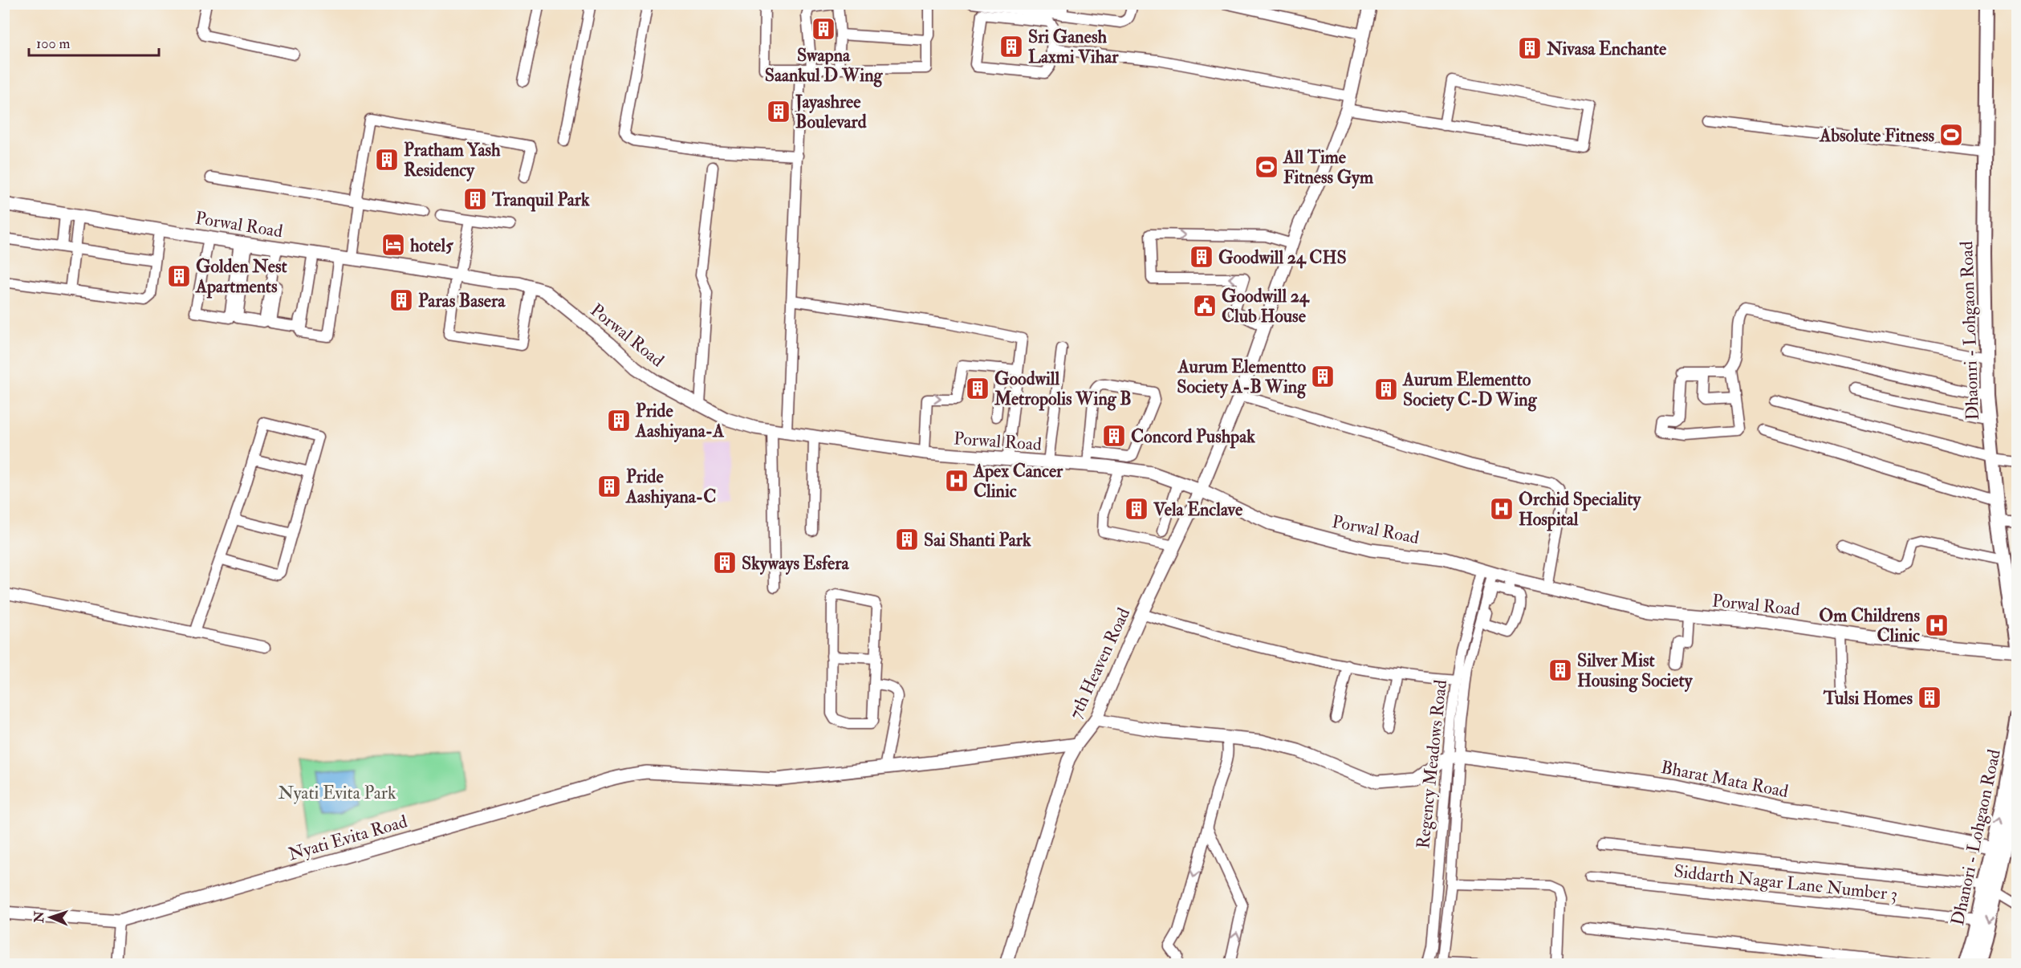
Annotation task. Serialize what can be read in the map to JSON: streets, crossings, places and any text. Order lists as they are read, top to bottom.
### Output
{
  "streets": {
    "main road": ["Dhaonri - Lohgaon Road", "Dhanori - Lohgaon Road"],
    "street": [
      "Porwal Road",
      "7th Heaven Road",
      "Regency Meadows Road",
      "Bharat Mata Road",
      "Nyati Evita Road",
      "Siddarth Nagar Lane Number 3"
    ]
  },
  "crossings": [
    ["Porwal Road", "Dhaonri - Lohgaon Road"],
    ["Porwal Road", "7th Heaven Road"],
    ["Porwal Road", "Regency Meadows Road"],
    ["7th Heaven Road", "Nyati Evita Road"],
    ["Regency Meadows Road", "Bharat Mata Road"],
    ["Bharat Mata Road", "Dhanori - Lohgaon Road"],
    ["Dhanori - Lohgaon Road", "Siddarth Nagar Lane Number 3"]
  ],
  "parks": ["Nyati Evita Park"],
  "places": {
    "building": [
      "Swapna Saankul D Wing",
      "Sri Ganesh Laxmi Vihar",
      "Nivasa Enchante",
      "Jayashree Boulevard",
      "Pratham Yash Residency",
      "Tranquil Park",
      "Goodwill 24 CHS",
      "Golden Nest Apartments",
      "Paras Basera",
      "Aurum Elementto Society A-B Wing",
      "Goodwill Metropolis Wing B",
      "Aurum Elementto Society C-D Wing",
      "Pride Aashiyana-A",
      "Concord Pushpak",
      "Pride Aashiyana-C",
      "Vela Enclave",
      "Sai Shanti Park",
      "Skyways Esfera",
      "Silver Mist Housing Society",
      "Tulsi Homes"
    ],
    "sports": ["Absolute Fitness", "All Time Fitness Gym"],
    "hotel": ["hotel5"],
    "public building": ["Goodwill 24 Club House"],
    "hospital": ["Apex Cancer Clinic", "Orchid Speciality Hospital", "Om Childrens Clinic"]
  },
  "scale_bar": "100 m",
  "north": "left"
}
